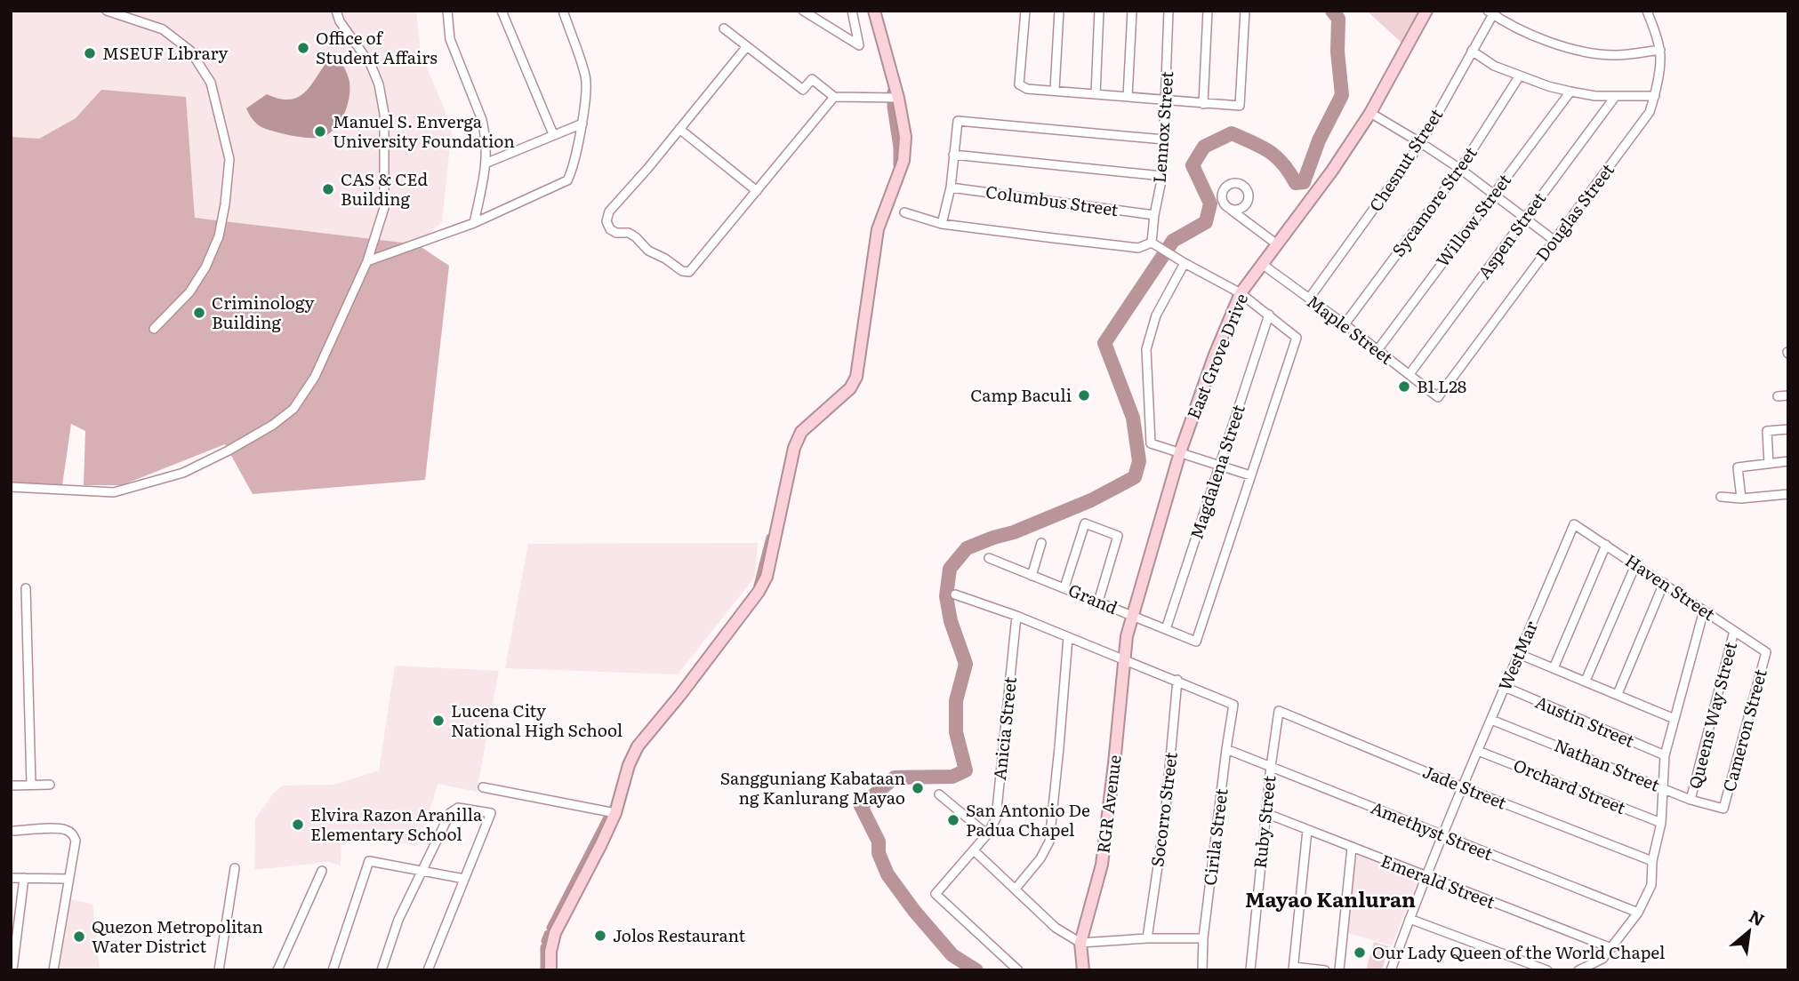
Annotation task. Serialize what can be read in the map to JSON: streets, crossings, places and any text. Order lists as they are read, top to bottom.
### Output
{
  "streets": {
    "street": [
      "Lennox Street",
      "Chesnut Street",
      "Columbus Street",
      "Sycamore Street",
      "Douglas Street",
      "Willow Street",
      "Aspen Street",
      "Maple Street",
      "East Grove Drive",
      "Magdalena Street",
      "Haven Street",
      "Grand",
      "WestMar",
      "Queens Way Street",
      "Austin Street",
      "Anicia Street",
      "Cameron Street",
      "Nathan Street",
      "Orchard Street",
      "Jade Street",
      "RGR Avenue",
      "Socorro Street",
      "Ruby Street",
      "Amethyst Street",
      "Cirila Street",
      "Emerald Street"
    ]
  },
  "crossings": [
    ["Lennox Street", "Columbus Street"],
    ["Chesnut Street", "Maple Street"],
    ["Sycamore Street", "Maple Street"],
    ["Douglas Street", "Maple Street"],
    ["Willow Street", "Maple Street"],
    ["Aspen Street", "Maple Street"],
    ["Maple Street", "East Grove Drive"],
    ["East Grove Drive", "Grand"],
    ["East Grove Drive", "RGR Avenue"],
    ["Magdalena Street", "Grand"],
    ["Haven Street", "WestMar"],
    ["Haven Street", "Queens Way Street"],
    ["Haven Street", "Cameron Street"],
    ["WestMar", "Austin Street"],
    ["WestMar", "Nathan Street"],
    ["WestMar", "Orchard Street"],
    ["WestMar", "Jade Street"],
    ["WestMar", "Amethyst Street"],
    ["WestMar", "Emerald Street"],
    ["Queens Way Street", "Nathan Street"],
    ["Cameron Street", "Nathan Street"],
    ["Jade Street", "Ruby Street"],
    ["Socorro Street", "Cirila Street"],
    ["Ruby Street", "Amethyst Street"],
    ["Ruby Street", "Emerald Street"],
    ["Amethyst Street", "Cirila Street"]
  ],
  "districts": ["Mayao Kanluran"],
  "places": [
    "Office of Student Affairs",
    "MSEUF Library",
    "Manuel S. Enverga University Foundation",
    "CAS & CEd Building",
    "Criminology Building",
    "B1 L28",
    "Camp Baculi",
    "Lucena City National High School",
    "Sangguniang Kabataan ng Kanlurang Mayao",
    "San Antonio De Padua Chapel",
    "Elvira Razon Aranilla Elementary School",
    "Jolos Restaurant",
    "Quezon Metropolitan Water District",
    "Our Lady Queen of the World Chapel"
  ],
  "north": "top right"
}
